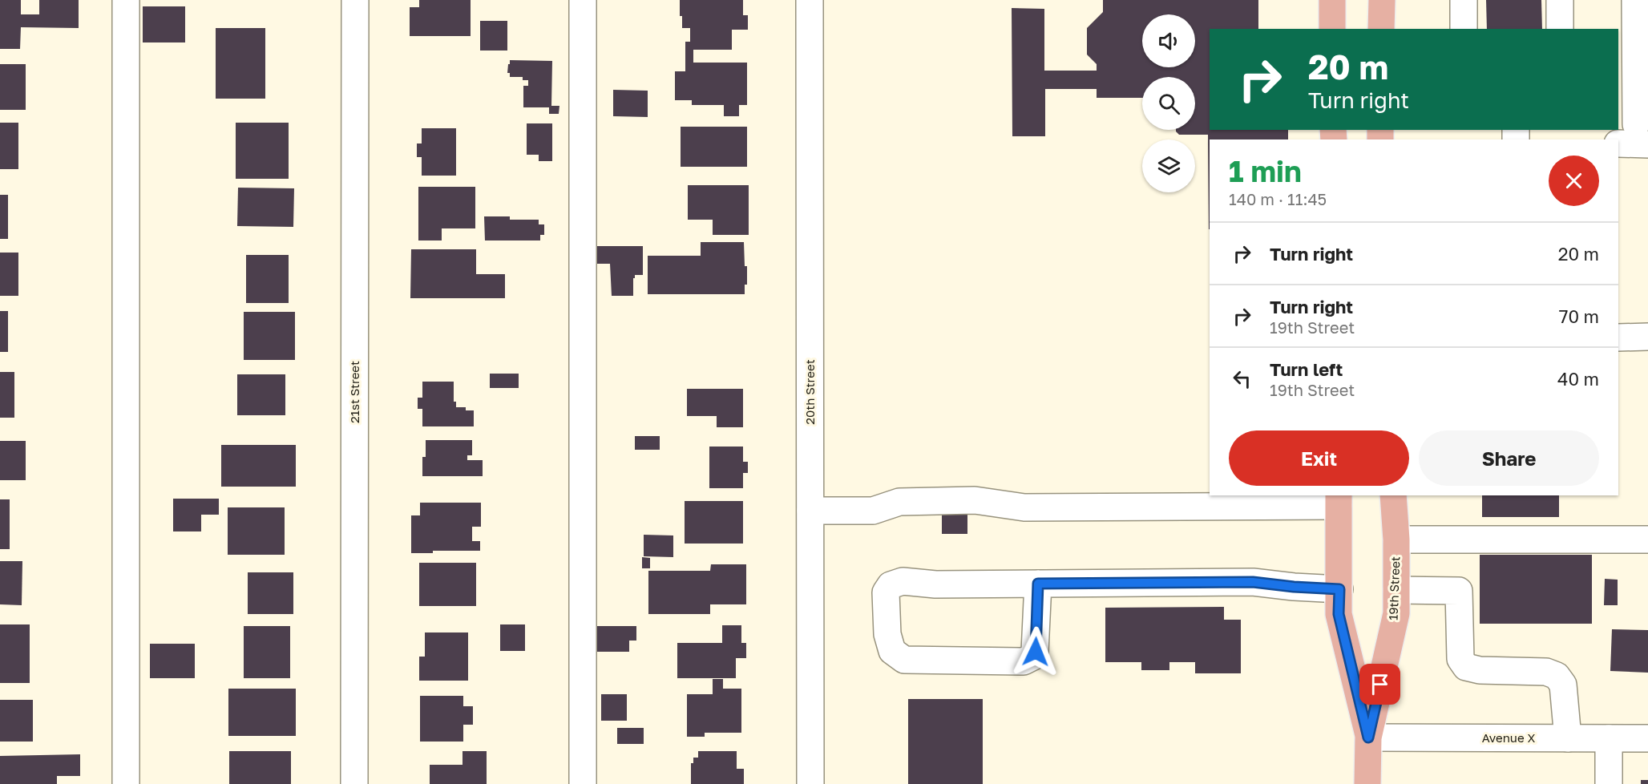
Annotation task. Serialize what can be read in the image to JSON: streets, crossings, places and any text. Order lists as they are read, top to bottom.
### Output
{
  "streets": {
    "main road": ["19th Street"],
    "street": ["21st Street", "20th Street", "Avenue X"]
  },
  "crossings": [
    ["19th Street", "Avenue X"]
  ],
  "page": {
    "turn": ["20 m", "Turn right"],
    "heading": ["1 min", "140 m · 11:45"],
    "list": [
      {
        "name": "Turn right",
        "value": "20 m"
      },
      {
        "name": "Turn right",
        "note": "19th Street",
        "value": "70 m"
      },
      {
        "name": "Turn left",
        "note": "19th Street",
        "value": "40 m"
      }
    ],
    "buttons": ["Exit", "Share"]
  }
}
